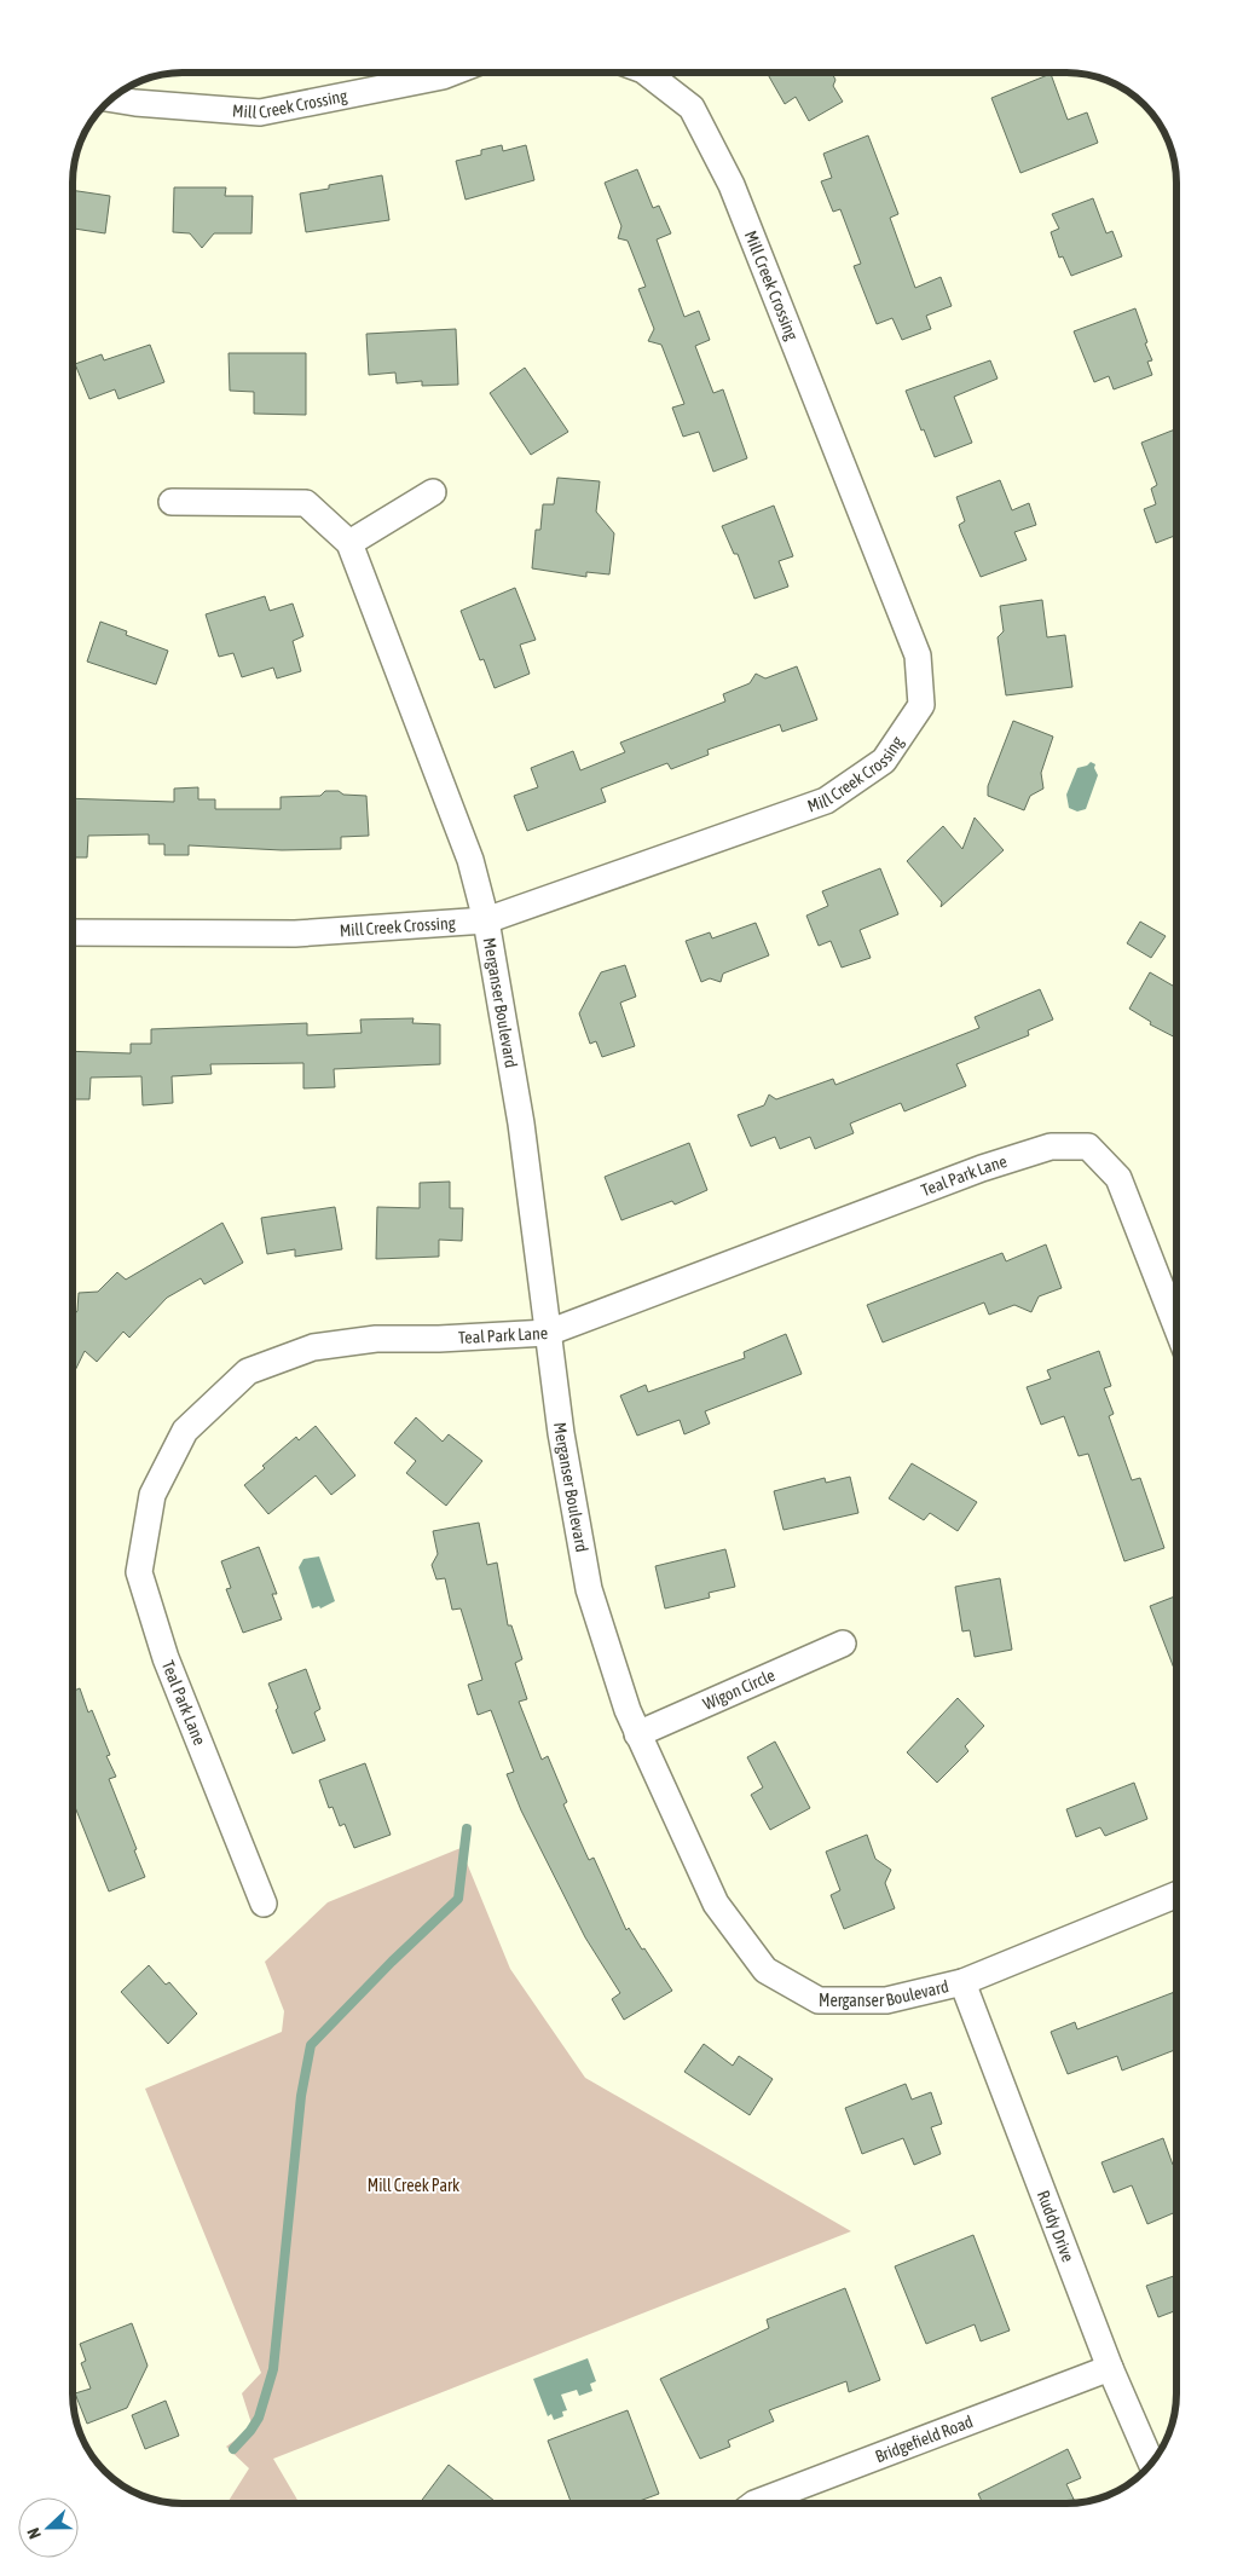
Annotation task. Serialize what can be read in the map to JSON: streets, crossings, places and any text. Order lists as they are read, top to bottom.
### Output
{
  "streets": {
    "street": [
      "Mill Creek Crossing",
      "Merganser Boulevard",
      "Teal Park Lane",
      "Wigon Circle",
      "Ruddy Drive",
      "Bridgefield Road"
    ]
  },
  "crossings": [
    ["Mill Creek Crossing", "Merganser Boulevard"],
    ["Merganser Boulevard", "Teal Park Lane"],
    ["Merganser Boulevard", "Wigon Circle"],
    ["Merganser Boulevard", "Ruddy Drive"],
    ["Ruddy Drive", "Bridgefield Road"]
  ],
  "parks": ["Mill Creek Park"],
  "north": "left"
}
